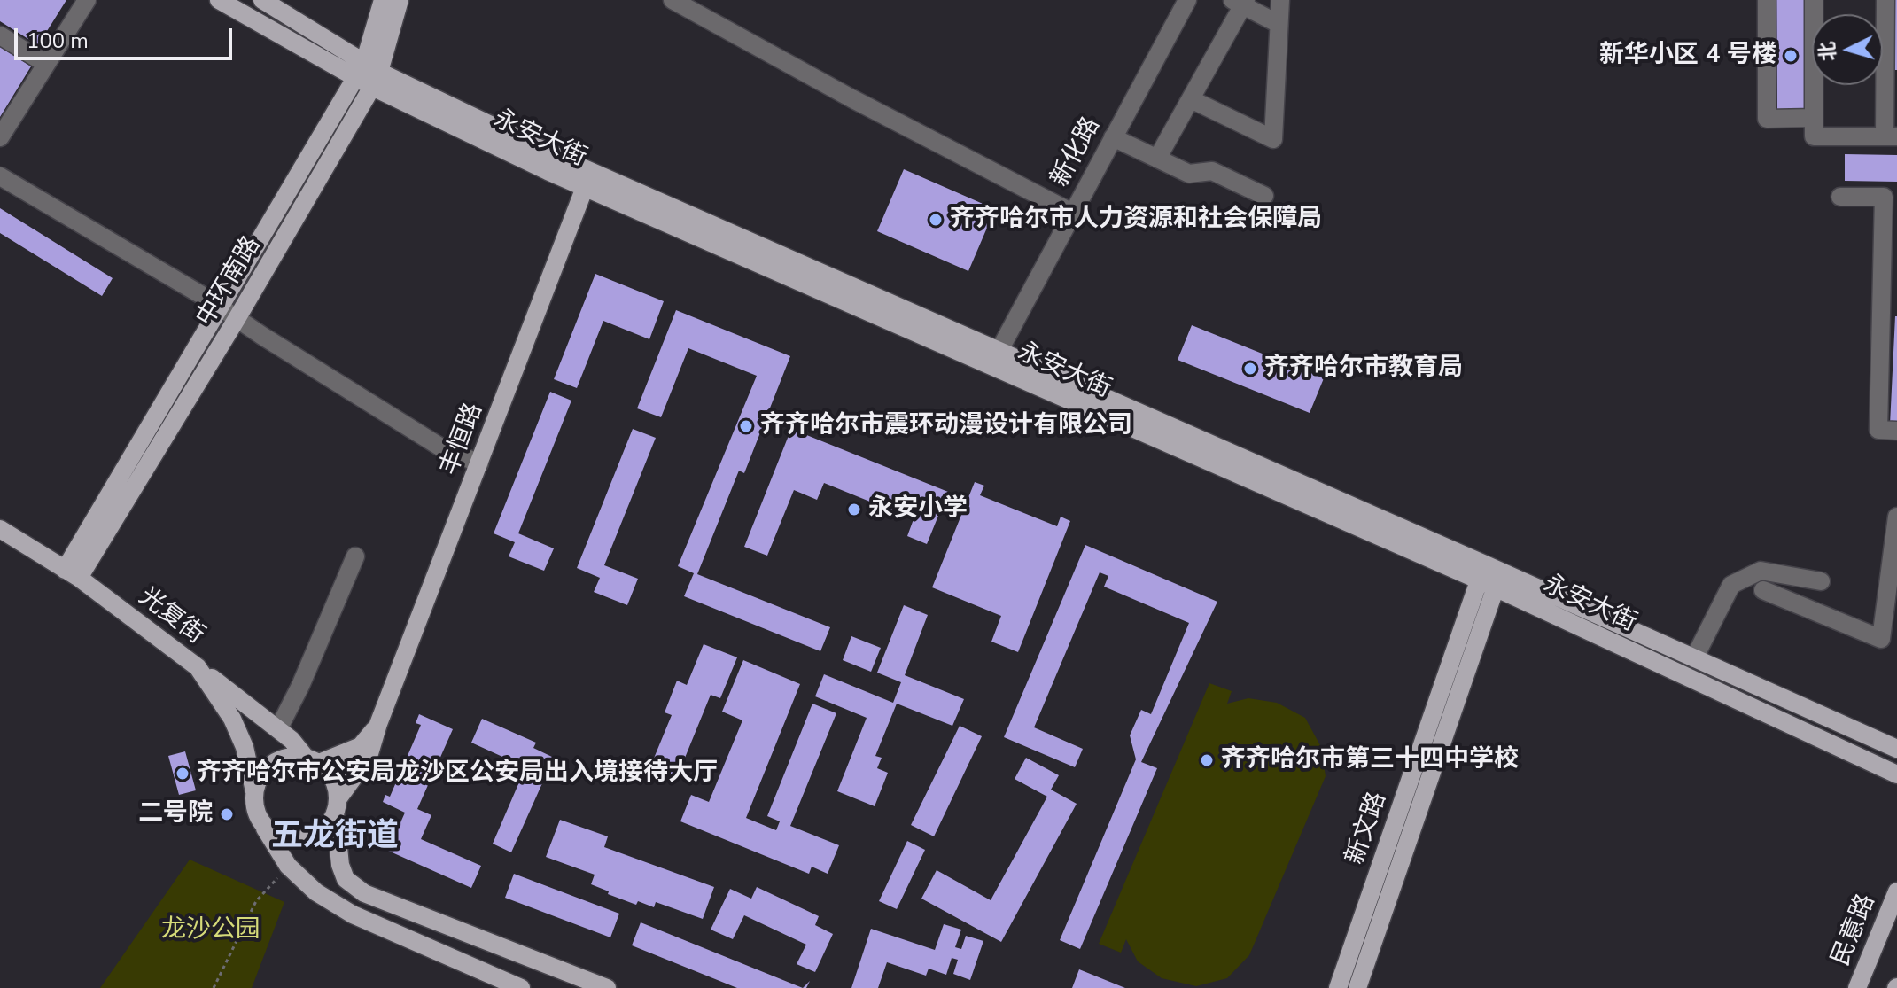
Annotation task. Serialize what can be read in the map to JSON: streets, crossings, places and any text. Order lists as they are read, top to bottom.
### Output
{
  "streets": {
    "main road": [
      "永安大街",
      "中环南路",
      "丰恒路",
      "光复街",
      "新文路",
      "民意路"
    ],
    "street": ["新化路"]
  },
  "crossings": [
    ["永安大街", "新化路"],
    ["永安大街", "中环南路"],
    ["永安大街", "丰恒路"],
    ["永安大街", "新文路"],
    ["中环南路", "光复街"],
    ["丰恒路", "光复街"]
  ],
  "districts": ["五龙街道"],
  "parks": ["龙沙公园"],
  "places": [
    "新华小区 4 号楼",
    "齐齐哈尔市人力资源和社会保障局",
    "齐齐哈尔市教育局",
    "齐齐哈尔市震环动漫设计有限公司",
    "永安小学",
    "齐齐哈尔市第三十四中学校",
    "齐齐哈尔市公安局龙沙区公安局出入境接待大厅",
    "二号院"
  ],
  "scale_bar": "100 m",
  "north": "left"
}
